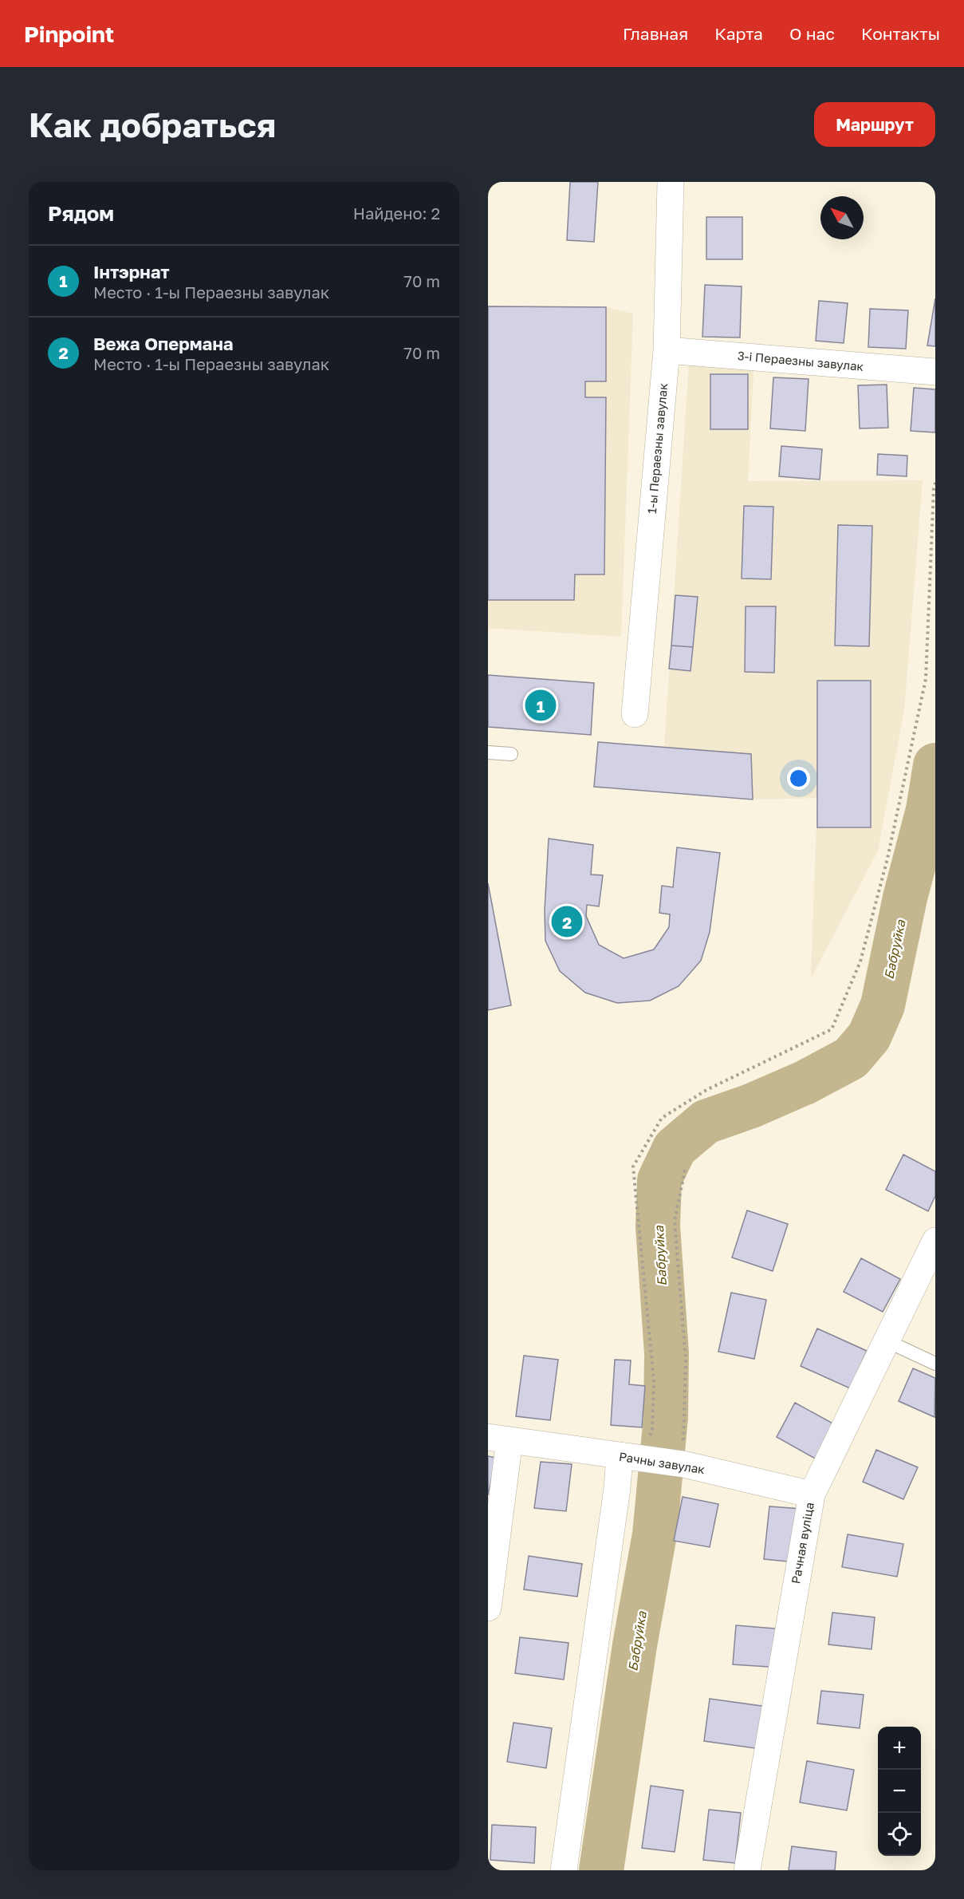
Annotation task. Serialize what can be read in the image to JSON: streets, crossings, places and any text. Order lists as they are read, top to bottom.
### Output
{
  "streets": {
    "street": [
      "3-і Пераезны завулак",
      "1-ы Пераезны завулак",
      "Рачны завулак",
      "Рачная вуліца"
    ]
  },
  "crossings": [
    ["3-і Пераезны завулак", "1-ы Пераезны завулак"],
    ["Рачны завулак", "Рачная вуліца"]
  ],
  "water": ["Бабруйка"],
  "north": "top left",
  "page": {
    "header": "Pinpoint",
    "nav": [
      "Главная",
      "Карта",
      "О нас",
      "Контакты"
    ],
    "buttons": "Маршрут",
    "title": "Как добраться",
    "heading": ["Рядом", "Найдено: 2"],
    "list": [
      {
        "mark": "1",
        "name": "Інтэрнат",
        "note": "Место · 1-ы Пераезны завулак",
        "value": "70 m"
      },
      {
        "mark": "2",
        "name": "Вежа Опермана",
        "note": "Место · 1-ы Пераезны завулак",
        "value": "70 m"
      }
    ],
    "pins": ["1", "2"],
    "map_buttons": ["+", "−"]
  }
}
